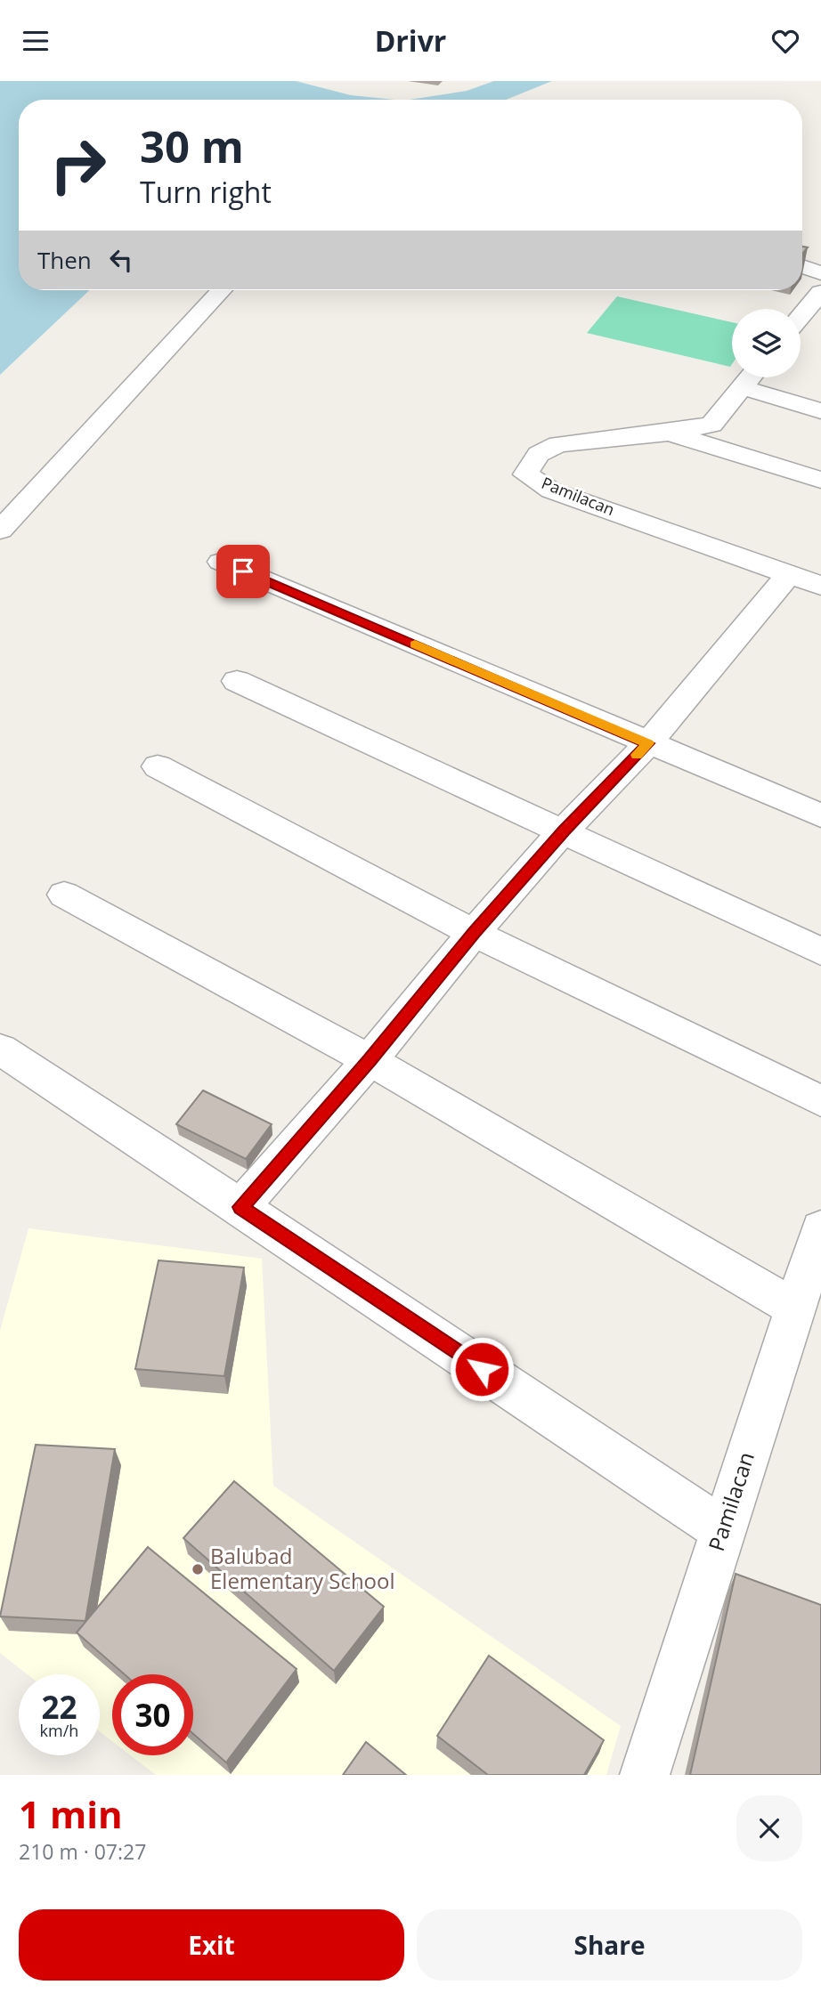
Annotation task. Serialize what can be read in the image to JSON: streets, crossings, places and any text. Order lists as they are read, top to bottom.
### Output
{
  "streets": {
    "street": ["Pamilacan"]
  },
  "places": ["Balubad Elementary School"],
  "page": {
    "header": "Drivr",
    "turn": ["30 m", "Turn right"],
    "then": "Then",
    "speed": "22 km/h",
    "limit": "30",
    "heading": ["1 min", "210 m · 07:27"],
    "buttons": ["Exit", "Share"]
  }
}
